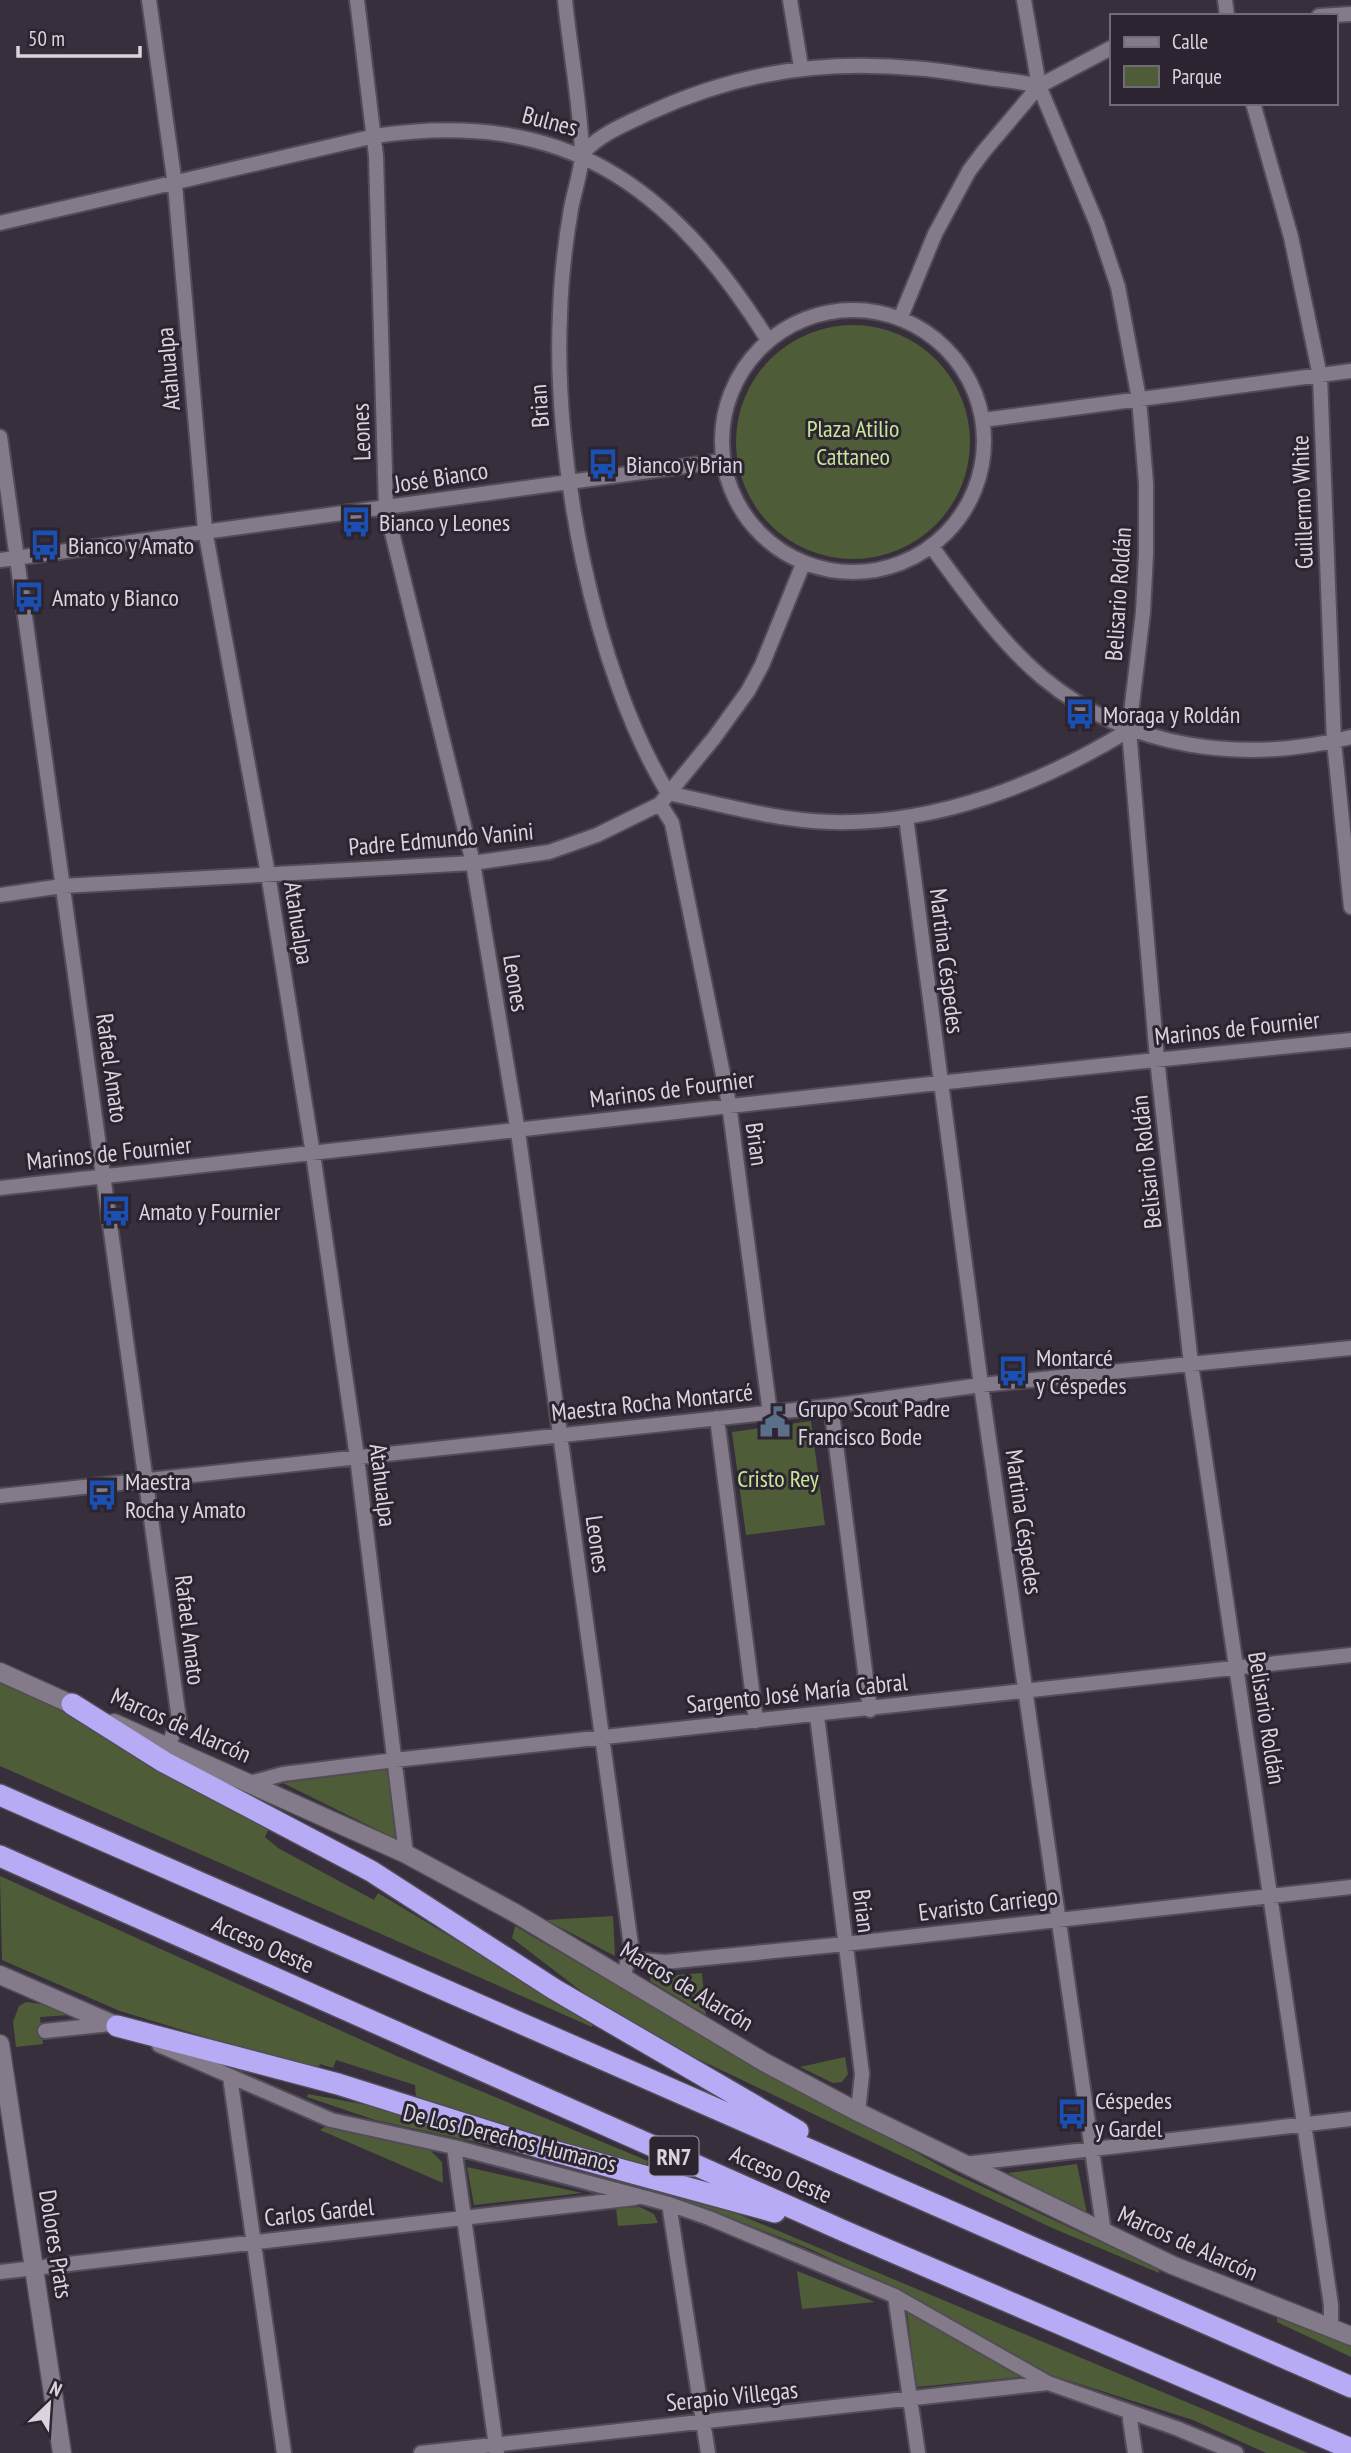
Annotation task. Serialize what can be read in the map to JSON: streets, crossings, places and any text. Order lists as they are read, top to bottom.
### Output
{
  "streets": {
    "highway": ["Acceso Oeste", "RN7"],
    "street": [
      "Bulnes",
      "Atahualpa",
      "Brian",
      "Leones",
      "José Bianco",
      "Guillermo White",
      "Belisario Roldán",
      "Padre Edmundo Vanini",
      "Martina Céspedes",
      "Marinos de Fournier",
      "Rafael Amato",
      "Maestra Rocha Montarcé",
      "Sargento José María Cabral",
      "Marcos de Alarcón",
      "Evaristo Carriego",
      "De Los Derechos Humanos",
      "Carlos Gardel",
      "Dolores Prats",
      "Serapio Villegas"
    ]
  },
  "crossings": [
    ["Bulnes", "Atahualpa"],
    ["Bulnes", "Brian"],
    ["Bulnes", "Leones"],
    ["Bulnes", "Belisario Roldán"],
    ["Atahualpa", "José Bianco"],
    ["Atahualpa", "Padre Edmundo Vanini"],
    ["Atahualpa", "Marinos de Fournier"],
    ["Atahualpa", "Maestra Rocha Montarcé"],
    ["Atahualpa", "Sargento José María Cabral"],
    ["Atahualpa", "Marcos de Alarcón"],
    ["Brian", "José Bianco"],
    ["Brian", "Padre Edmundo Vanini"],
    ["Brian", "Marinos de Fournier"],
    ["Brian", "Maestra Rocha Montarcé"],
    ["Brian", "Sargento José María Cabral"],
    ["Brian", "Marcos de Alarcón"],
    ["Brian", "Evaristo Carriego"],
    ["Leones", "José Bianco"],
    ["Leones", "Padre Edmundo Vanini"],
    ["Leones", "Marinos de Fournier"],
    ["Leones", "Maestra Rocha Montarcé"],
    ["Leones", "Sargento José María Cabral"],
    ["Leones", "Marcos de Alarcón"],
    ["Leones", "Evaristo Carriego"],
    ["José Bianco", "Rafael Amato"],
    ["Belisario Roldán", "Marinos de Fournier"],
    ["Belisario Roldán", "Maestra Rocha Montarcé"],
    ["Belisario Roldán", "Sargento José María Cabral"],
    ["Belisario Roldán", "Marcos de Alarcón"],
    ["Belisario Roldán", "Evaristo Carriego"],
    ["Padre Edmundo Vanini", "Rafael Amato"],
    ["Martina Céspedes", "Marinos de Fournier"],
    ["Martina Céspedes", "Maestra Rocha Montarcé"],
    ["Martina Céspedes", "Sargento José María Cabral"],
    ["Martina Céspedes", "Marcos de Alarcón"],
    ["Martina Céspedes", "Evaristo Carriego"],
    ["Marinos de Fournier", "Rafael Amato"],
    ["Rafael Amato", "Maestra Rocha Montarcé"],
    ["Rafael Amato", "Marcos de Alarcón"],
    ["Sargento José María Cabral", "Marcos de Alarcón"],
    ["Marcos de Alarcón", "Evaristo Carriego"],
    ["De Los Derechos Humanos", "Carlos Gardel"],
    ["De Los Derechos Humanos", "Serapio Villegas"],
    ["Carlos Gardel", "Dolores Prats"]
  ],
  "parks": ["Plaza Atilio Cattaneo", "Cristo Rey"],
  "places": {
    "bus stop": [
      "Bianco y Brian",
      "Bianco y Leones",
      "Bianco y Amato",
      "Amato y Bianco",
      "Moraga y Roldán",
      "Amato y Fournier",
      "Montarcé y Céspedes",
      "Maestra Rocha y Amato",
      "Céspedes y Gardel"
    ],
    "public building": ["Grupo Scout Padre Francisco Bode"]
  },
  "legend": ["Calle", "Parque"],
  "scale_bar": "50 m",
  "north": "top right"
}
